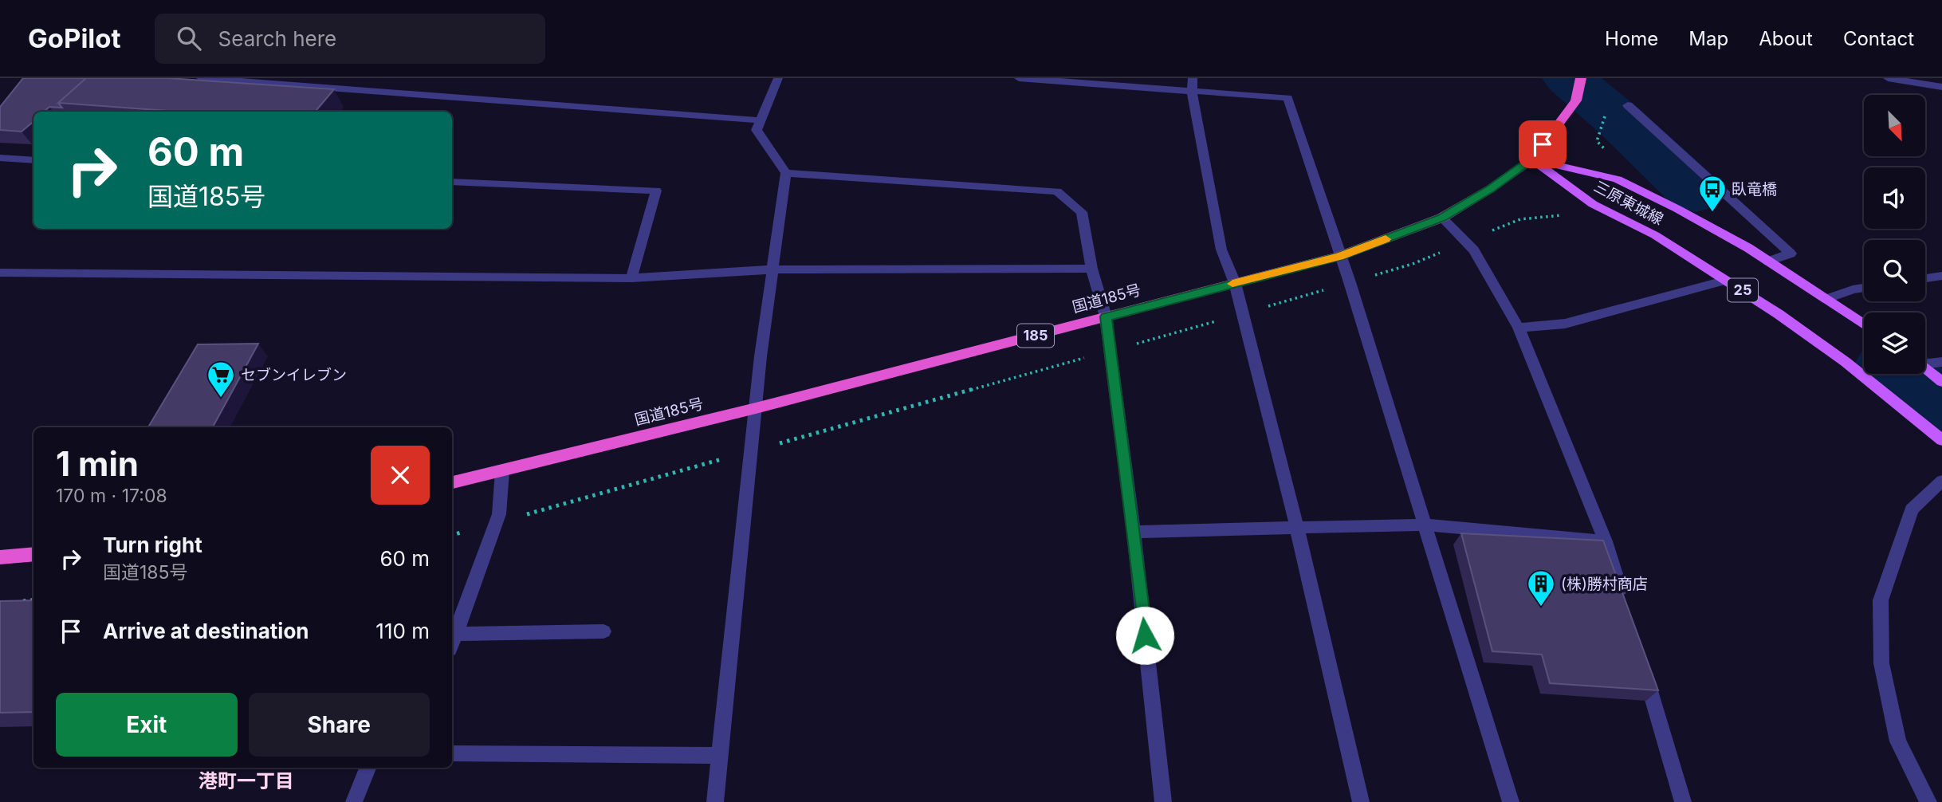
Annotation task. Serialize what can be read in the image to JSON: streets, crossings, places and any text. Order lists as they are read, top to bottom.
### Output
{
  "streets": {
    "highway": ["国道185号", "185"],
    "main road": ["三原東城線", "25"]
  },
  "crossings": [
    ["三原東城線", "国道185号"]
  ],
  "districts": ["港町一丁目"],
  "places": {
    "bus stop": ["臥竜橋"],
    "supermarket": ["セブンイレブン"],
    "building": ["(株)勝村商店"]
  },
  "north": "bottom right",
  "page": {
    "header": "GoPilot",
    "search": "Search here",
    "nav": [
      "Home",
      "Map",
      "About",
      "Contact"
    ],
    "turn": ["60 m", "国道185号"],
    "heading": ["1 min", "170 m · 17:08"],
    "list": [
      {
        "name": "Turn right",
        "note": "国道185号",
        "value": "60 m"
      },
      {
        "name": "Arrive at destination",
        "value": "110 m"
      }
    ],
    "buttons": ["Exit", "Share"]
  }
}
